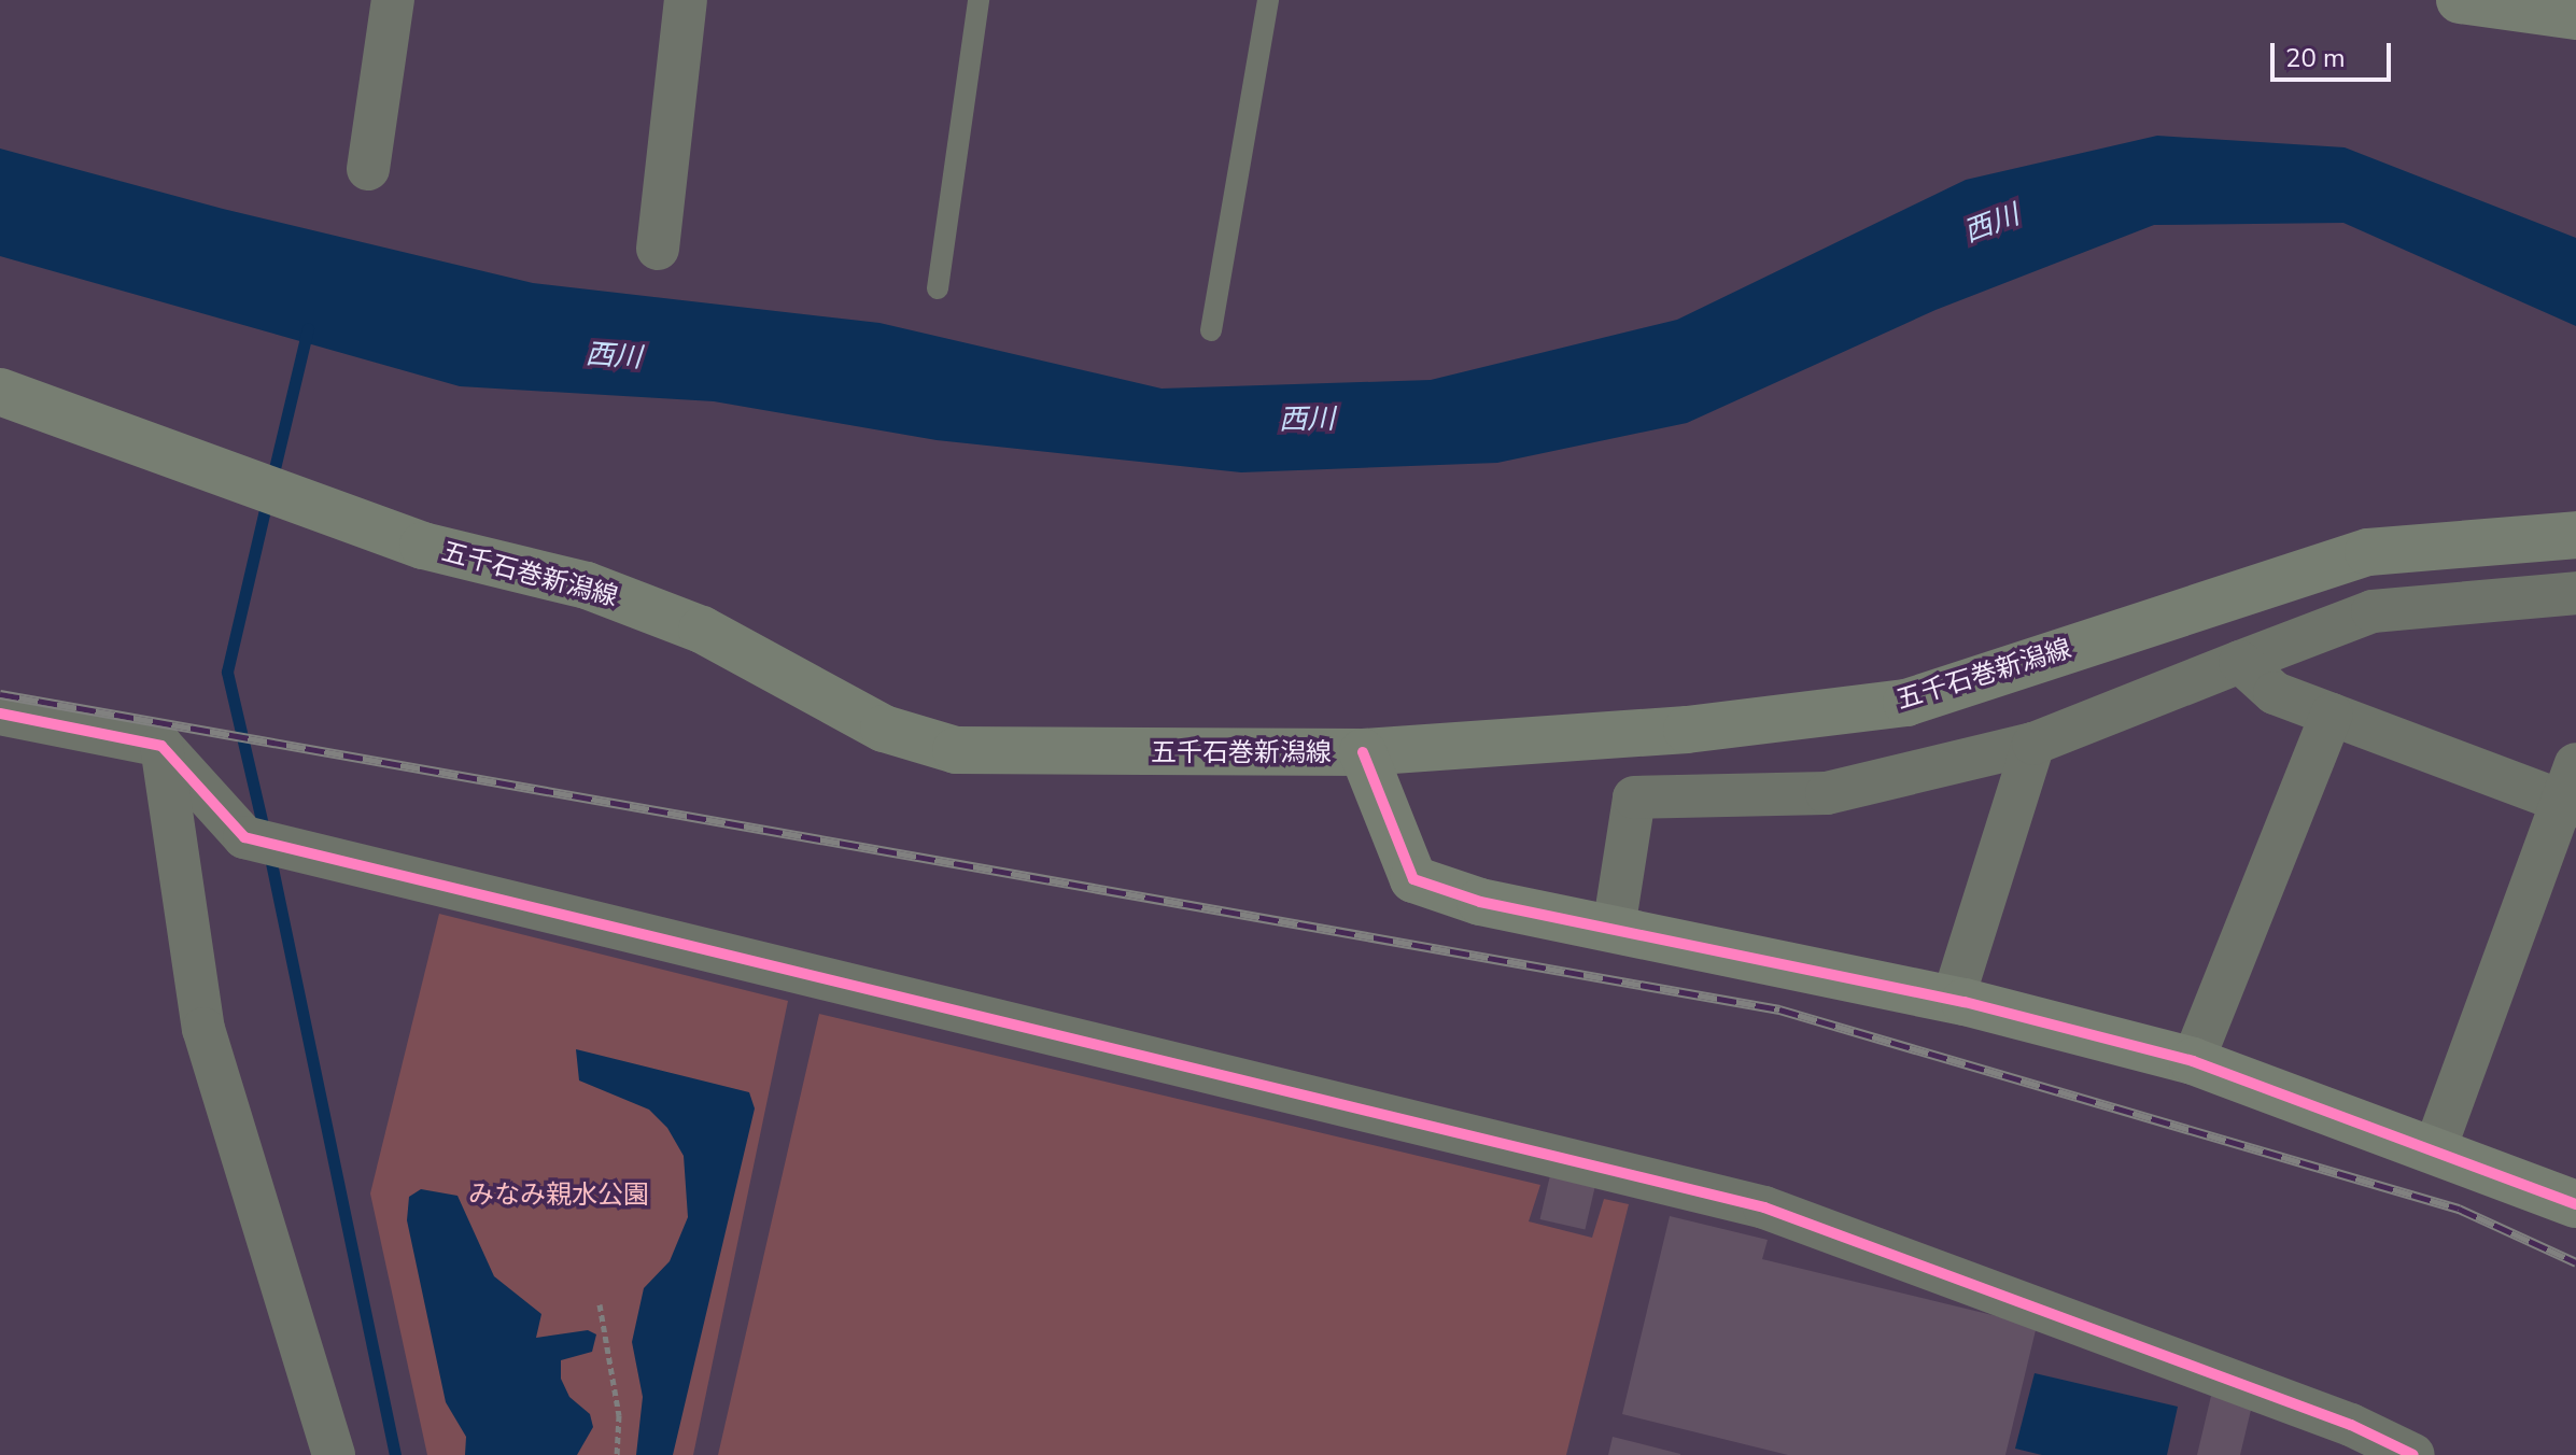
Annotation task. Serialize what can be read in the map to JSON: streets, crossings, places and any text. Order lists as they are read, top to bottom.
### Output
{
  "streets": {
    "main road": ["五千石巻新潟線"]
  },
  "water": ["西川"],
  "parks": ["みなみ親水公園"],
  "scale_bar": "20 m"
}
